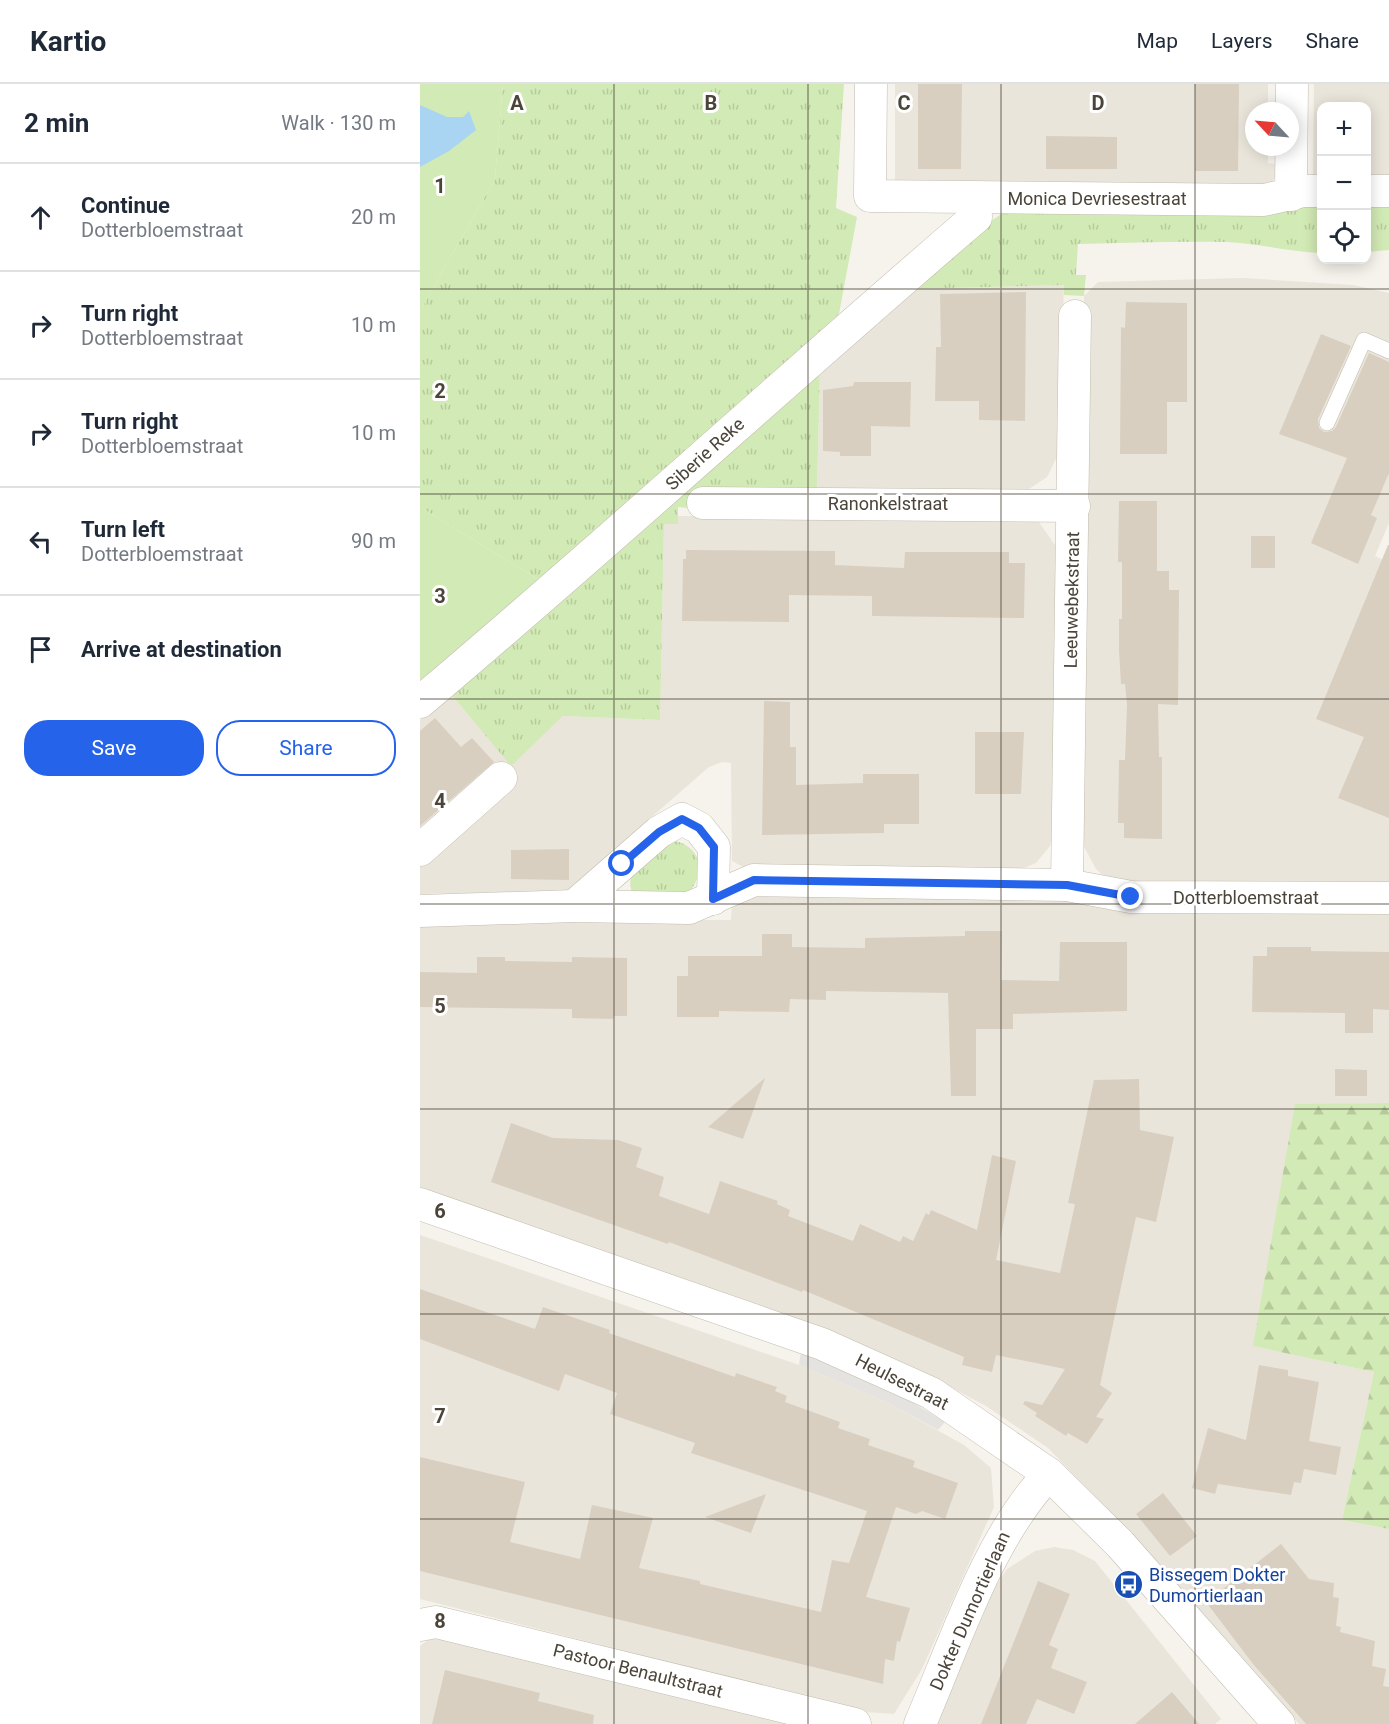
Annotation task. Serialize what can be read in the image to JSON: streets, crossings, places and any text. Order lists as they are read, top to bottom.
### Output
{
  "streets": {
    "street": [
      "Monica Devriesestraat",
      "Siberie Reke",
      "Ranonkelstraat",
      "Leeuwebekstraat",
      "Dotterbloemstraat",
      "Heulsestraat",
      "Dokter Dumortierlaan",
      "Pastoor Benaultstraat"
    ]
  },
  "crossings": [
    ["Monica Devriesestraat", "Siberie Reke"],
    ["Ranonkelstraat", "Leeuwebekstraat"],
    ["Leeuwebekstraat", "Dotterbloemstraat"],
    ["Heulsestraat", "Dokter Dumortierlaan"]
  ],
  "places": {
    "bus stop": ["Bissegem Dokter Dumortierlaan"]
  },
  "north": "top left",
  "page": {
    "header": "Kartio",
    "nav": ["Map", "Layers", "Share"],
    "heading": ["2 min", "Walk · 130 m"],
    "map_buttons": ["+", "−"],
    "list": [
      ["Continue", "Dotterbloemstraat", "20 m"],
      ["Turn right", "Dotterbloemstraat", "10 m"],
      ["Turn right", "Dotterbloemstraat", "10 m"],
      ["Turn left", "Dotterbloemstraat", "90 m"],
      "Arrive at destination"
    ],
    "buttons": ["Save", "Share"]
  },
  "grid": {
    "columns": [
      "A",
      "B",
      "C",
      "D"
    ],
    "rows": [
      "1",
      "2",
      "3",
      "4",
      "5",
      "6",
      "7",
      "8"
    ]
  }
}
